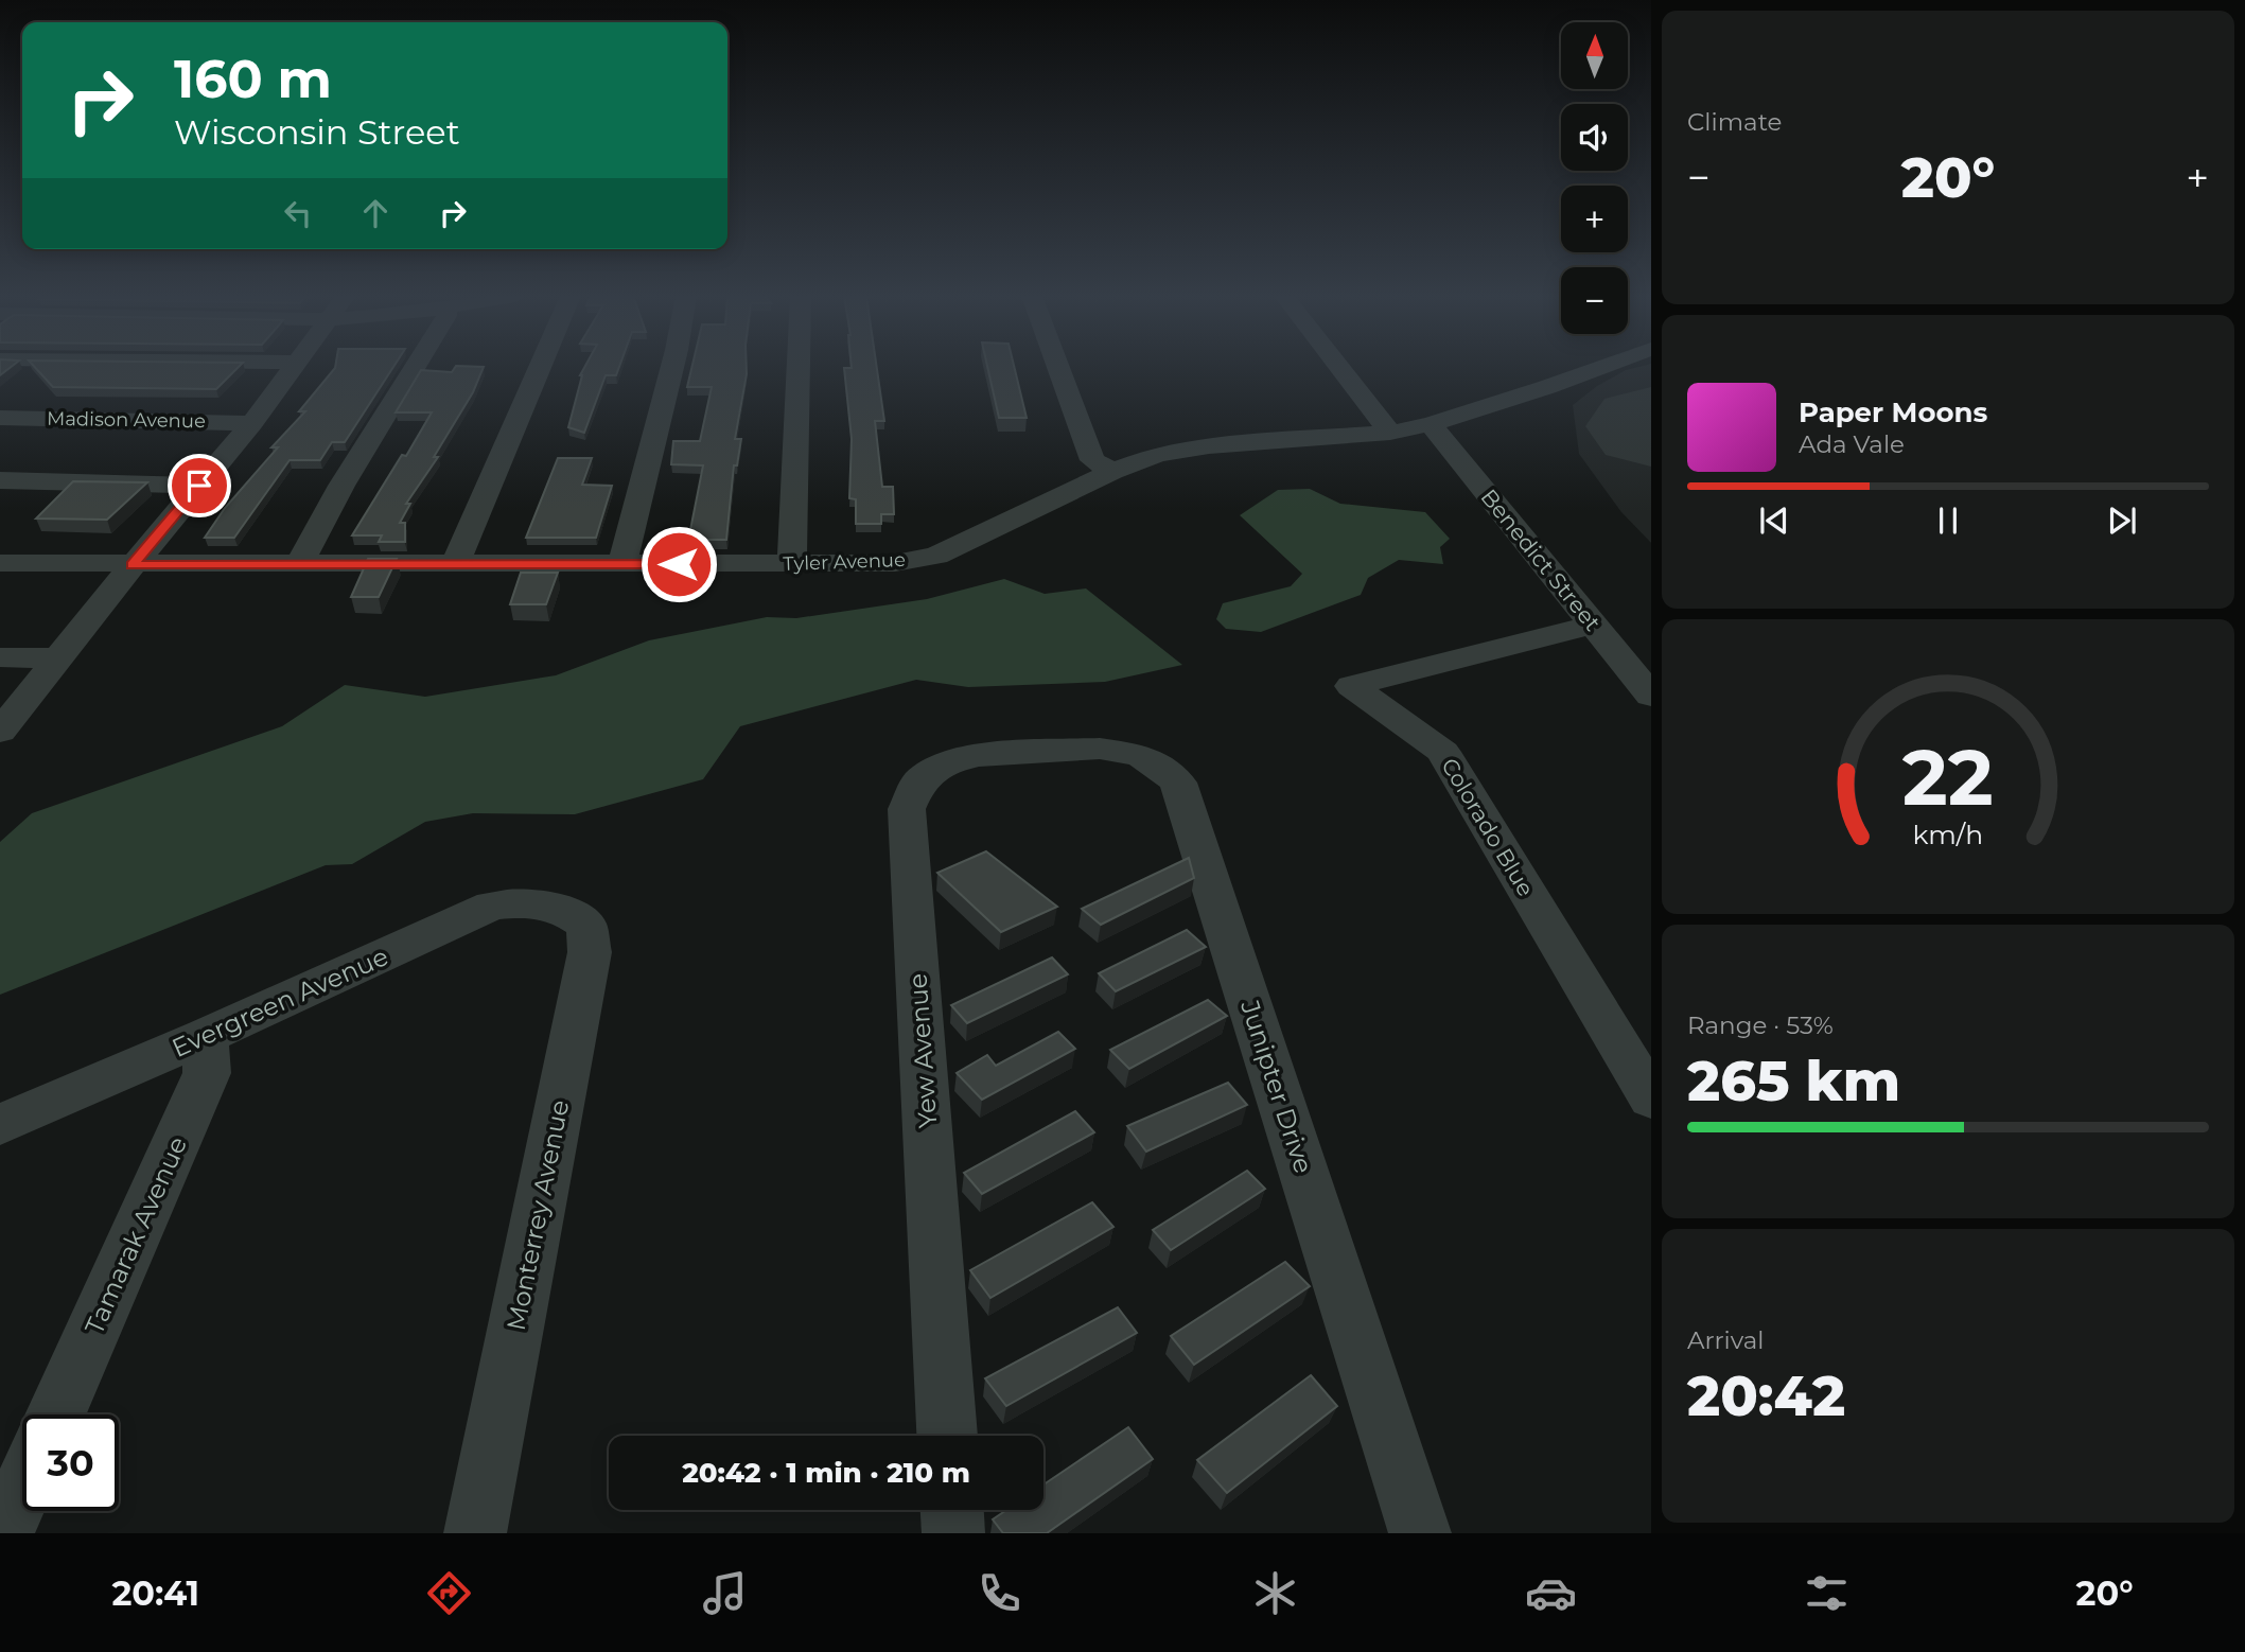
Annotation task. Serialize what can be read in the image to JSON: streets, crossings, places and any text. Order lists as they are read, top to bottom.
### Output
{
  "streets": {
    "street": [
      "Madison Avenue",
      "Benedict Street",
      "Tyler Avenue",
      "Colorado Blue",
      "Evergreen Avenue",
      "Yew Avenue",
      "Junipter Drive",
      "Monterrey Avenue",
      "Tamarak Avenue"
    ]
  },
  "crossings": [
    ["Benedict Street", "Tyler Avenue"],
    ["Benedict Street", "Colorado Blue"],
    ["Evergreen Avenue", "Monterrey Avenue"],
    ["Evergreen Avenue", "Tamarak Avenue"],
    ["Yew Avenue", "Junipter Drive"]
  ],
  "north": "top",
  "page": {
    "tile": [
      "Climate",
      ["Range · 53%", "265 km"],
      ["Arrival", "20:42"]
    ],
    "map_buttons": ["+", "−"],
    "turn": ["160 m", "Wisconsin Street"],
    "heat": ["−", "20°", "+"],
    "song": ["Paper Moons", "Ada Vale"],
    "limit": "30",
    "trip": "20:42 · 1 min · 210 m",
    "tabs": ["20:41", "20°"],
    "gauge": ["22", "km/h"]
  }
}
